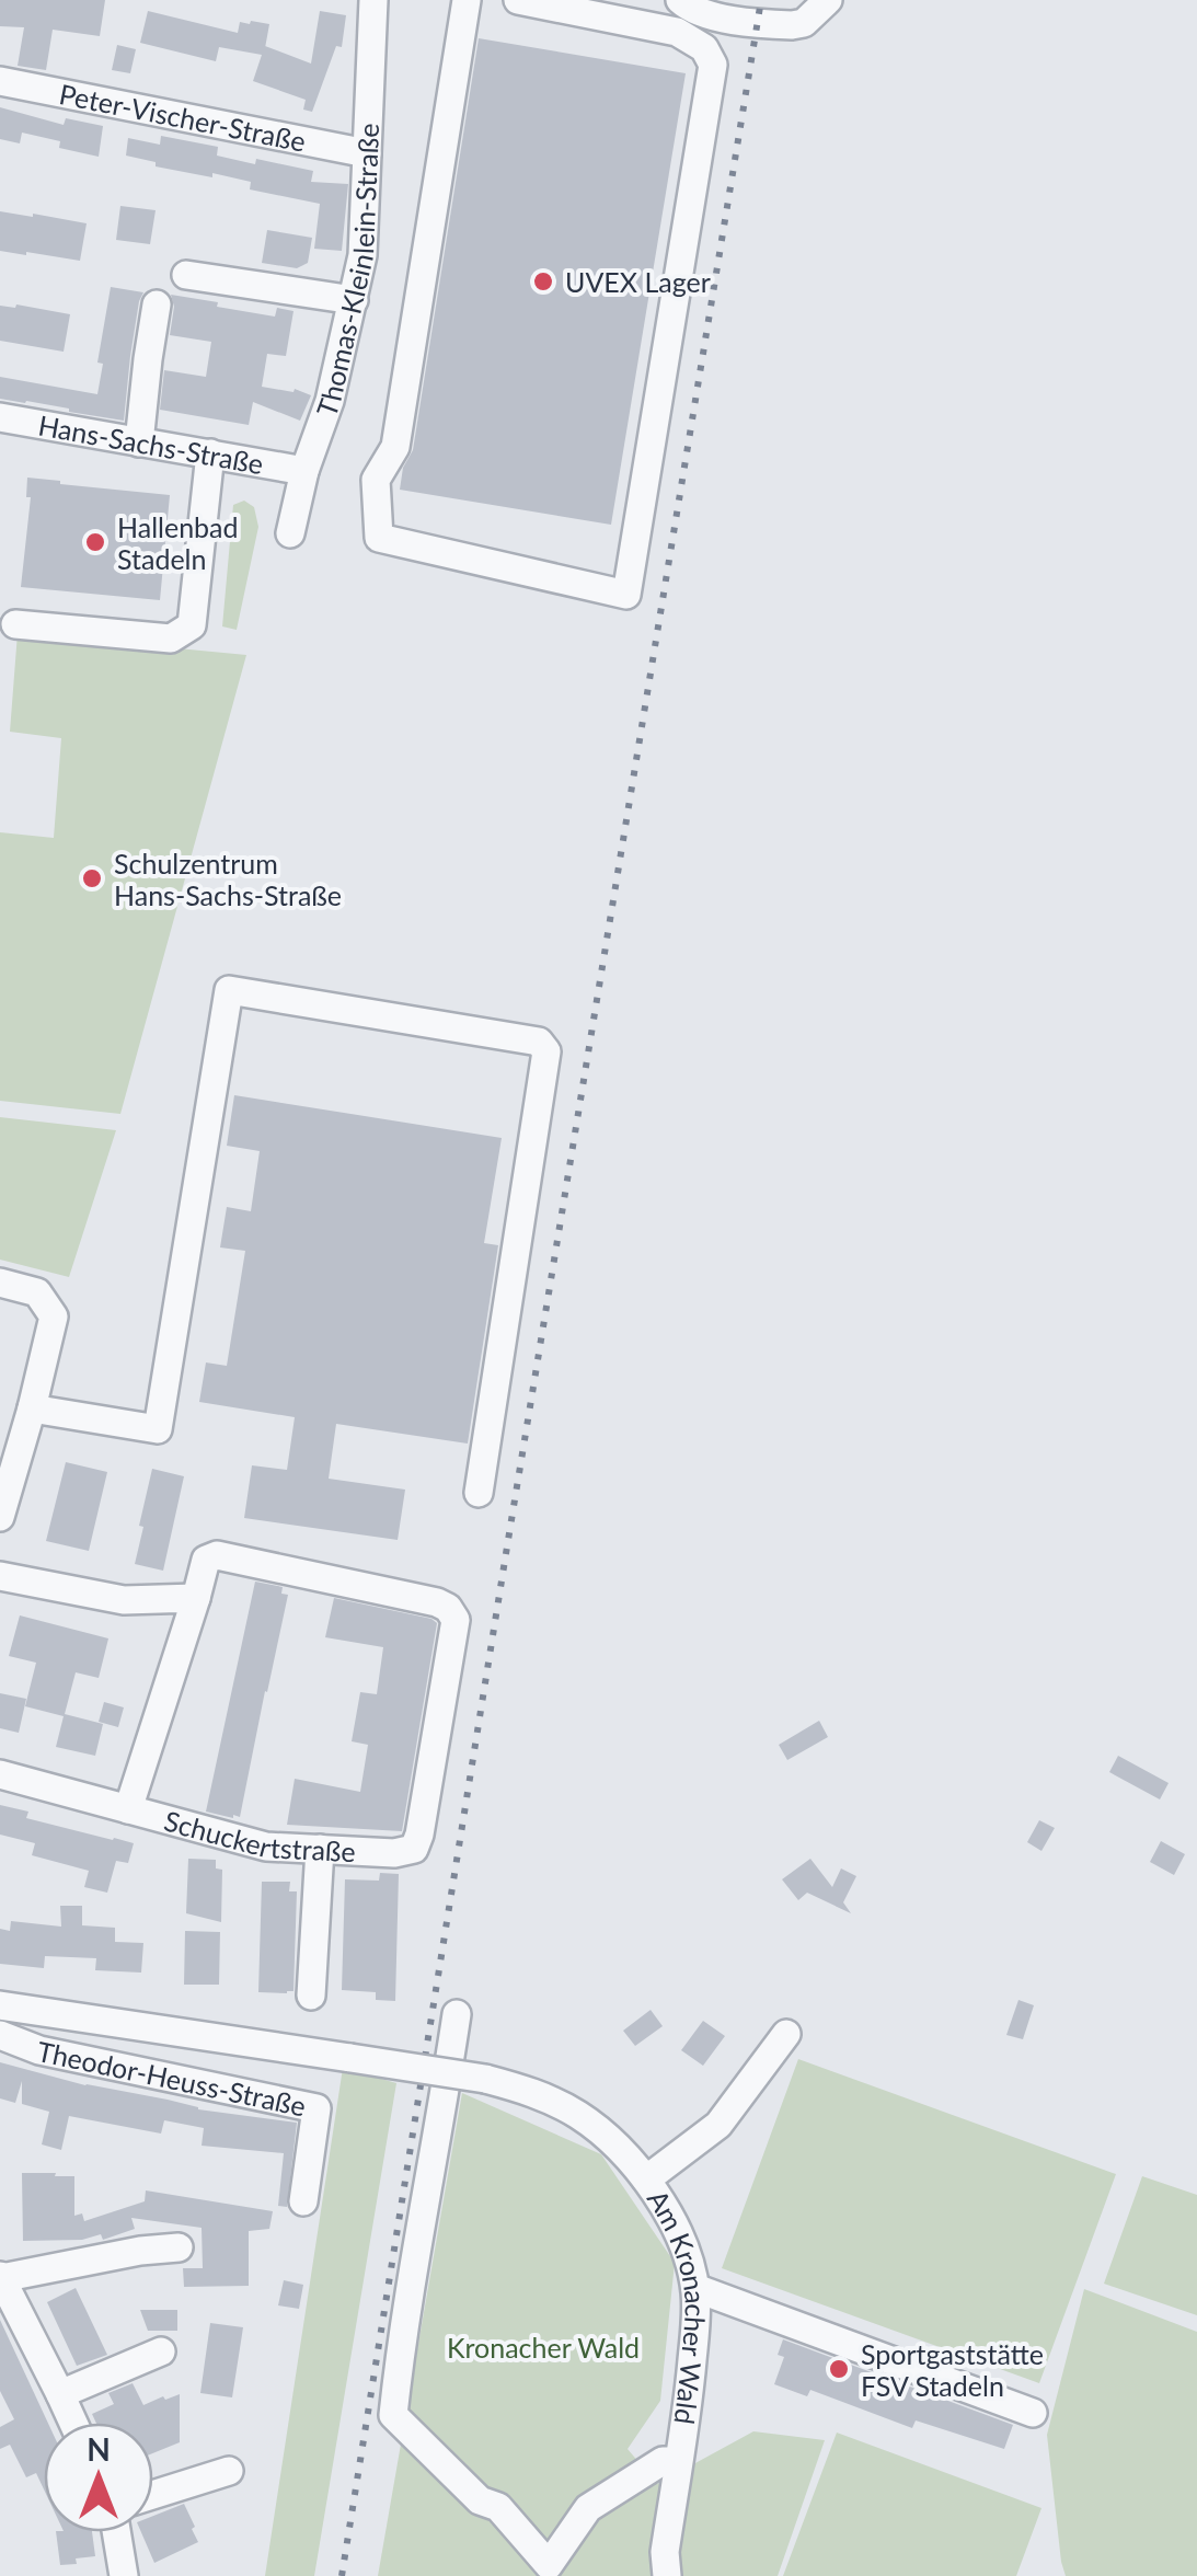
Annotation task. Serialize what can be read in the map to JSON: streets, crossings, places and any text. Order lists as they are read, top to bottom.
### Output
{
  "streets": {
    "street": [
      "Peter-Vischer-Straße",
      "Thomas-Kleinlein-Straße",
      "Hans-Sachs-Straße",
      "Schuckertstraße",
      "Theodor-Heuss-Straße",
      "Am Kronacher Wald"
    ]
  },
  "crossings": [
    ["Peter-Vischer-Straße", "Thomas-Kleinlein-Straße"],
    ["Thomas-Kleinlein-Straße", "Hans-Sachs-Straße"],
    ["Theodor-Heuss-Straße", "Am Kronacher Wald"]
  ],
  "parks": ["Kronacher Wald"],
  "places": [
    "UVEX Lager",
    "Hallenbad Stadeln",
    "Schulzentrum Hans-Sachs-Straße",
    "Sportgaststätte FSV Stadeln"
  ],
  "north": "top"
}
